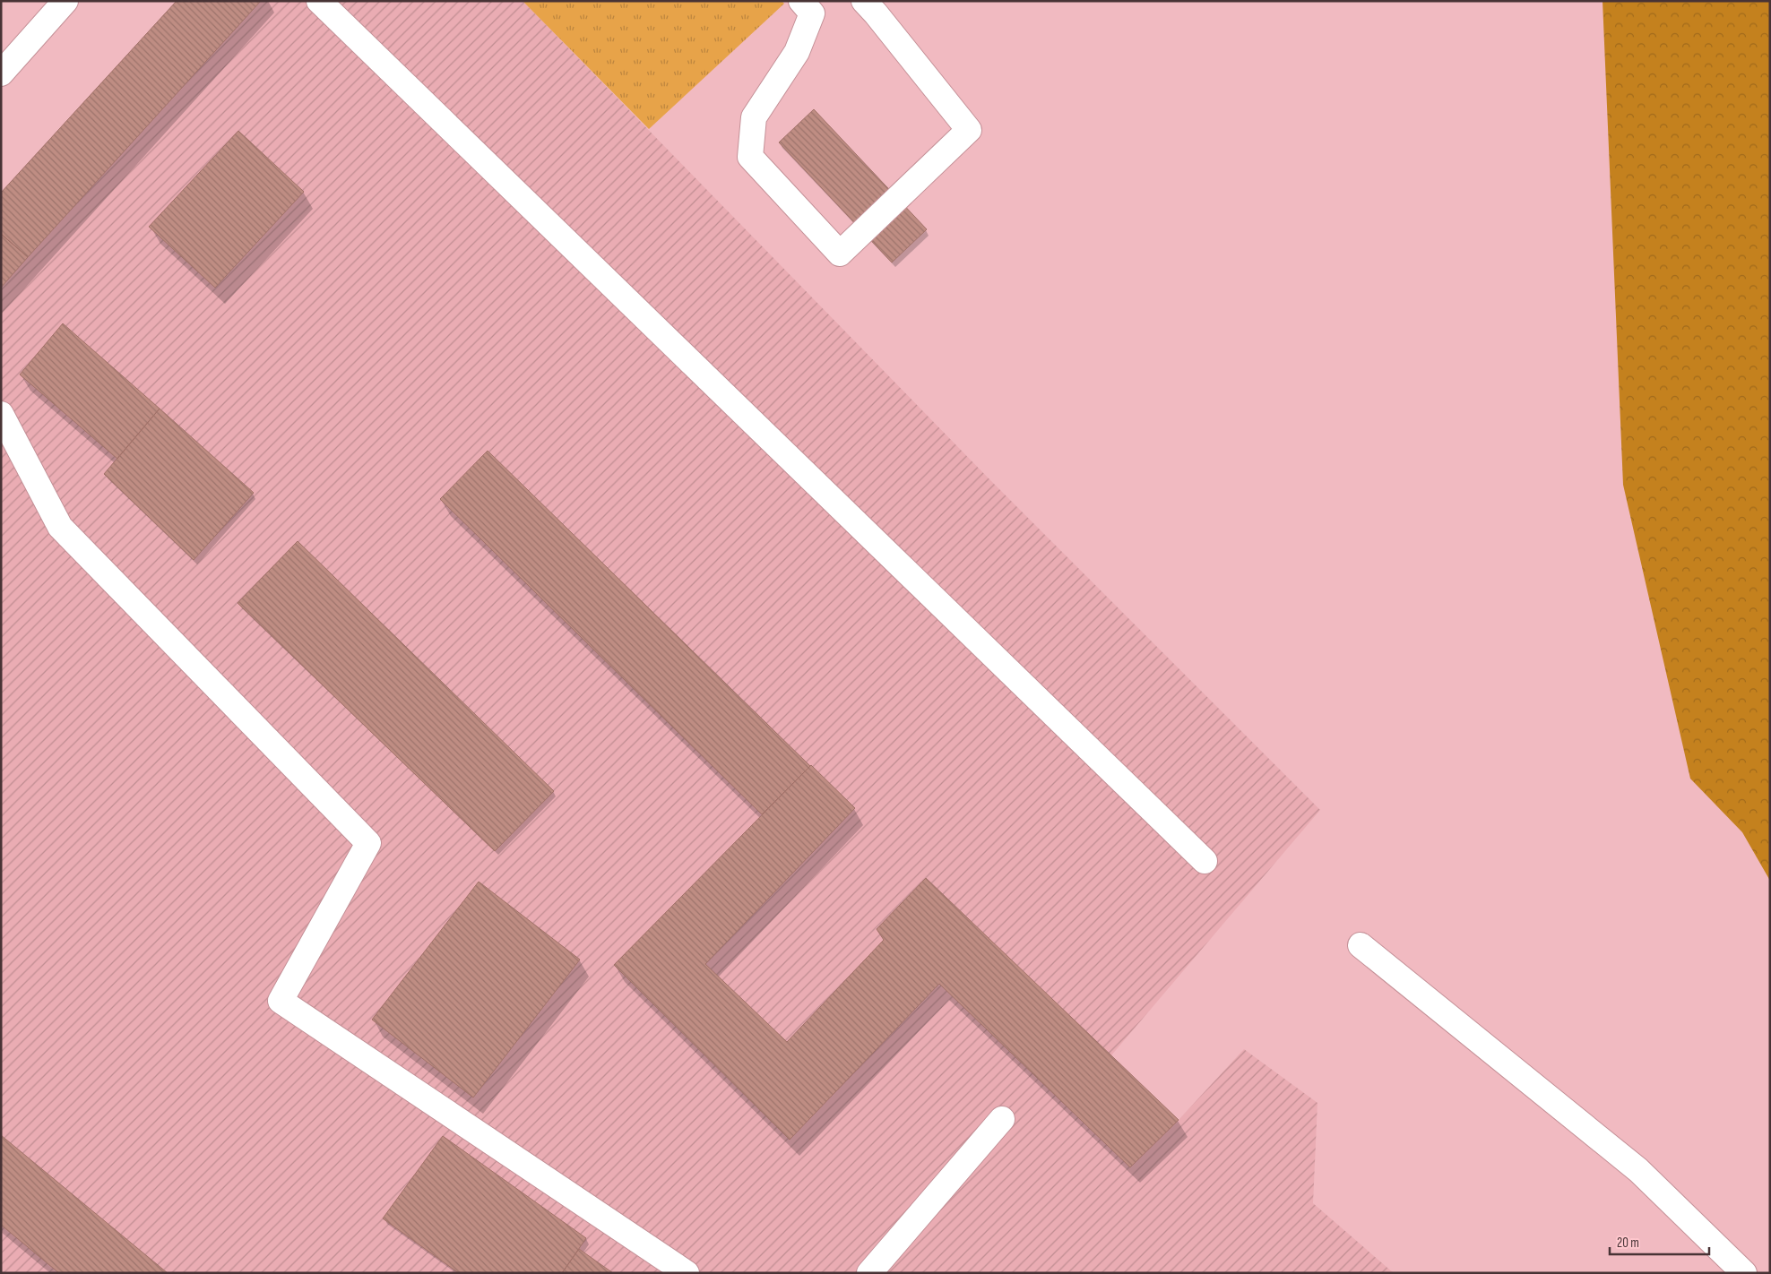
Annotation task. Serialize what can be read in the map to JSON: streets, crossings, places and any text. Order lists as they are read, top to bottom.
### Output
{
  "scale_bar": "20 m"
}
